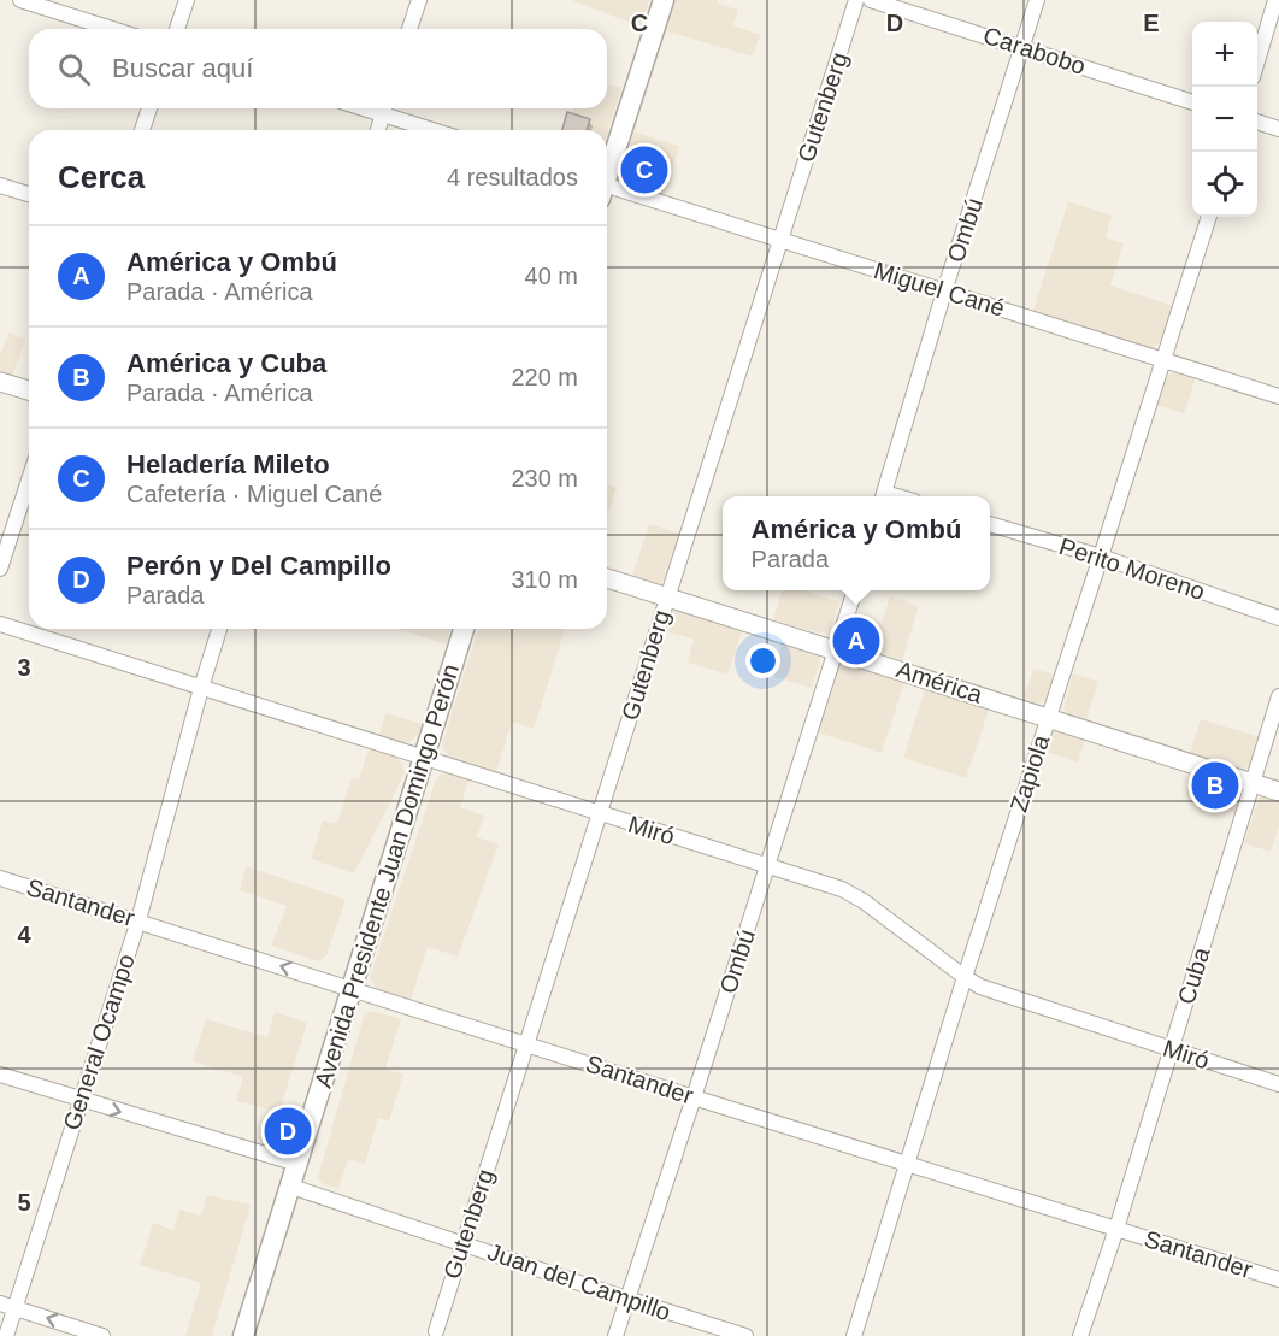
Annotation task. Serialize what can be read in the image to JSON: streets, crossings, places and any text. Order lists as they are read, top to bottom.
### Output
{
  "streets": {
    "main road": ["Avenida Presidente Juan Domingo Perón"],
    "street": [
      "Carabobo",
      "Gutenberg",
      "Ombú",
      "Miguel Cané",
      "Perito Moreno",
      "América",
      "Zapiola",
      "Miró",
      "Santander",
      "Cuba",
      "General Ocampo",
      "Juan del Campillo"
    ]
  },
  "crossings": [
    ["Carabobo", "Ombú"],
    ["Gutenberg", "Miguel Cané"],
    ["Gutenberg", "América"],
    ["Gutenberg", "Miró"],
    ["Gutenberg", "Santander"],
    ["Gutenberg", "Juan del Campillo"],
    ["Ombú", "Miguel Cané"],
    ["Ombú", "América"],
    ["Ombú", "Miró"],
    ["Ombú", "Santander"],
    ["Ombú", "Juan del Campillo"],
    ["Miguel Cané", "Zapiola"],
    ["Perito Moreno", "Zapiola"],
    ["América", "Zapiola"],
    ["América", "Cuba"],
    ["Zapiola", "Miró"],
    ["Zapiola", "Santander"],
    ["Miró", "Avenida Presidente Juan Domingo Perón"],
    ["Miró", "Cuba"],
    ["Miró", "General Ocampo"],
    ["Avenida Presidente Juan Domingo Perón", "Santander"],
    ["Avenida Presidente Juan Domingo Perón", "Juan del Campillo"],
    ["Santander", "Cuba"],
    ["Santander", "General Ocampo"]
  ],
  "page": {
    "map_buttons": ["+", "−"],
    "search": "Buscar aquí",
    "heading": ["Cerca", "4 resultados"],
    "pins": [
      "C",
      "A",
      "B",
      "D"
    ],
    "list": [
      {
        "mark": "A",
        "name": "América y Ombú",
        "note": "Parada · América",
        "value": "40 m"
      },
      {
        "mark": "B",
        "name": "América y Cuba",
        "note": "Parada · América",
        "value": "220 m"
      },
      {
        "mark": "C",
        "name": "Heladería Mileto",
        "note": "Cafetería · Miguel Cané",
        "value": "230 m"
      },
      {
        "mark": "D",
        "name": "Perón y Del Campillo",
        "note": "Parada",
        "value": "310 m"
      }
    ],
    "popup": ["América y Ombú", "Parada"]
  },
  "grid": {
    "columns": ["C", "D", "E"],
    "rows": ["3", "4", "5"]
  }
}
